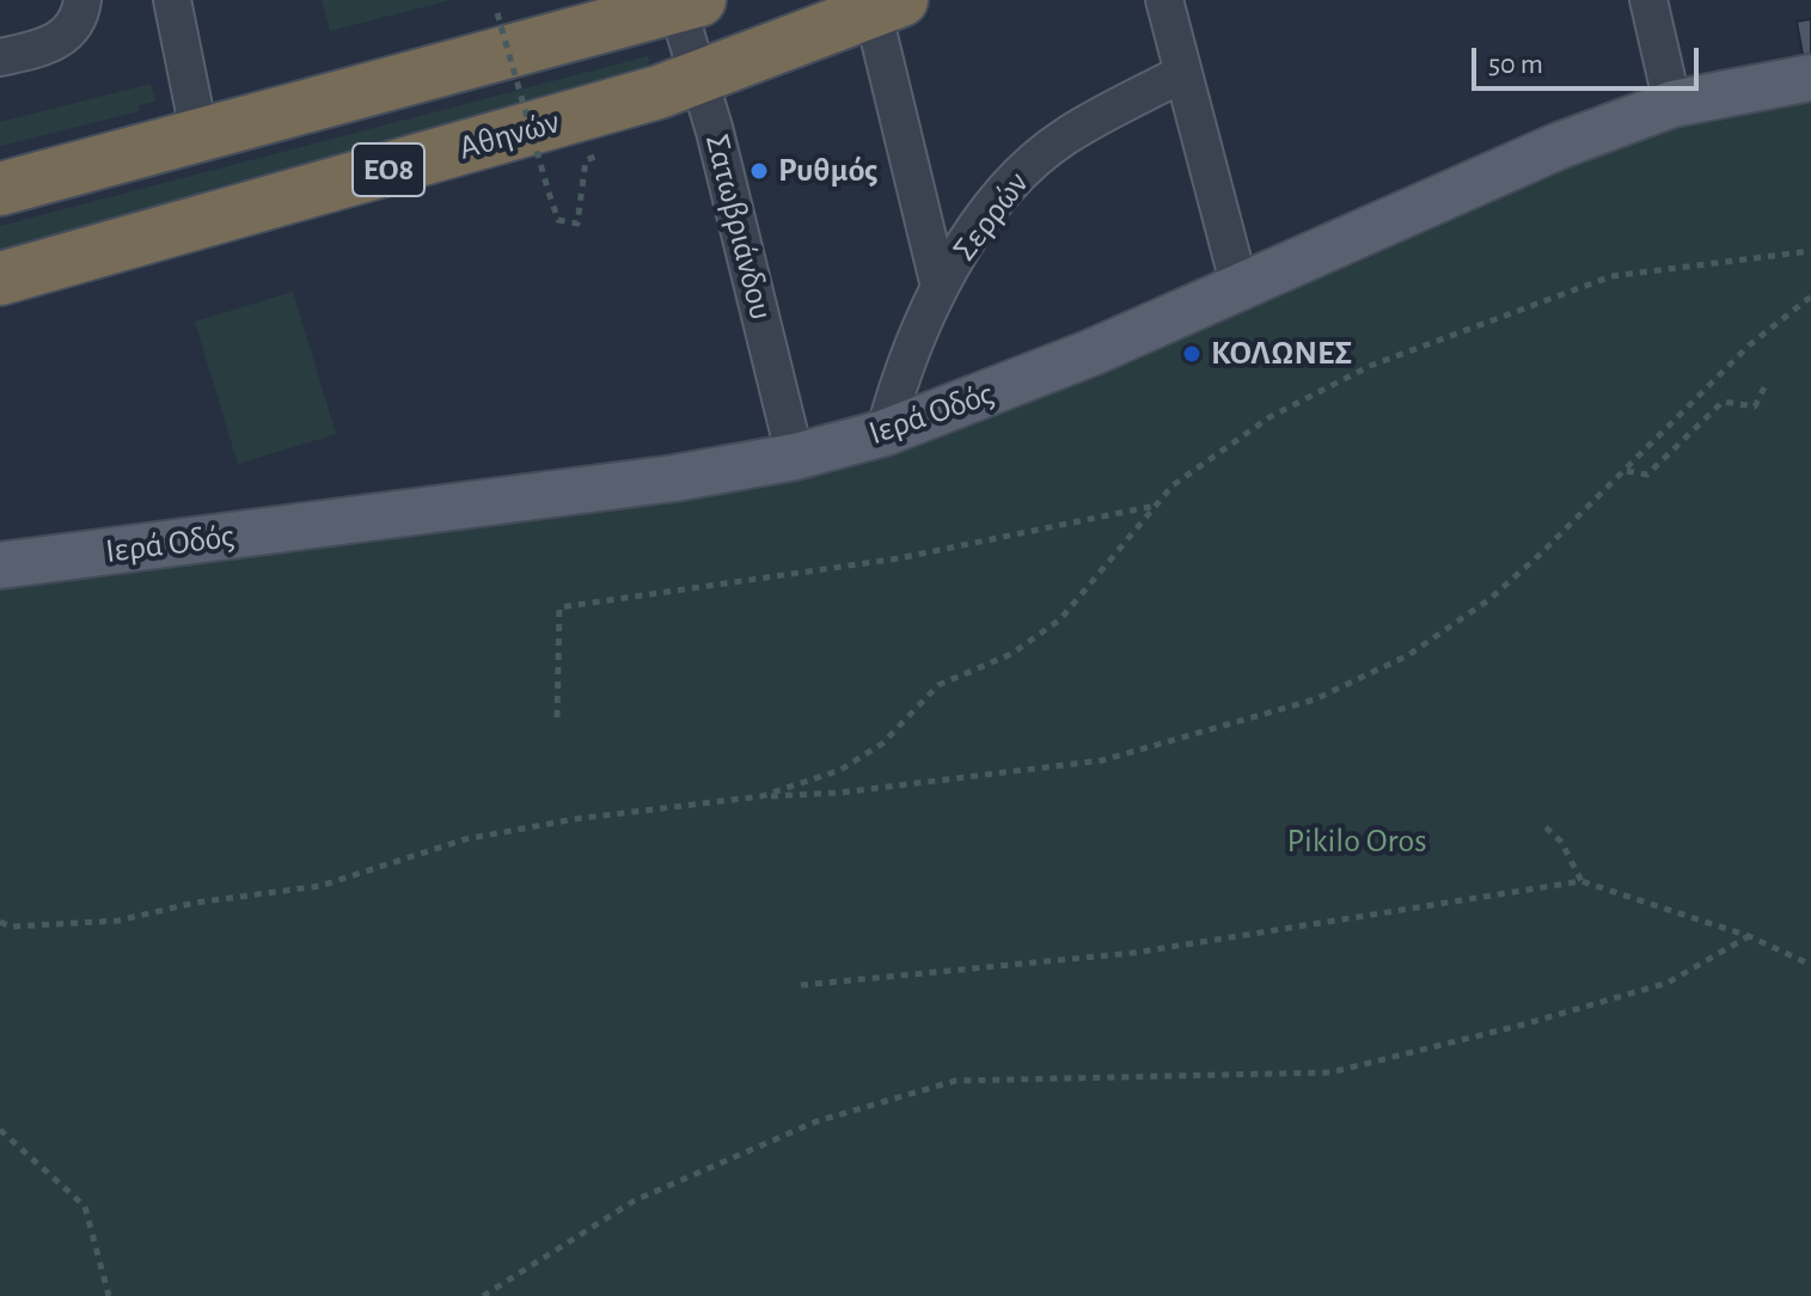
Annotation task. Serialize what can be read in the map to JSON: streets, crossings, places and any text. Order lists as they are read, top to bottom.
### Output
{
  "streets": {
    "highway": ["Αθηνών", "ΕΟ8"],
    "main road": ["Ιερά Οδός"],
    "street": ["Σερρών", "Σατωβριάνδου"]
  },
  "crossings": [
    ["Αθηνών", "Σατωβριάνδου"],
    ["ΕΟ8", "Σατωβριάνδου"],
    ["Σερρών", "Ιερά Οδός"],
    ["Σατωβριάνδου", "Ιερά Οδός"]
  ],
  "parks": ["Pikilo Oros"],
  "places": ["Ρυθμός", "ΚΟΛΩΝΕΣ"],
  "scale_bar": "50 m"
}
